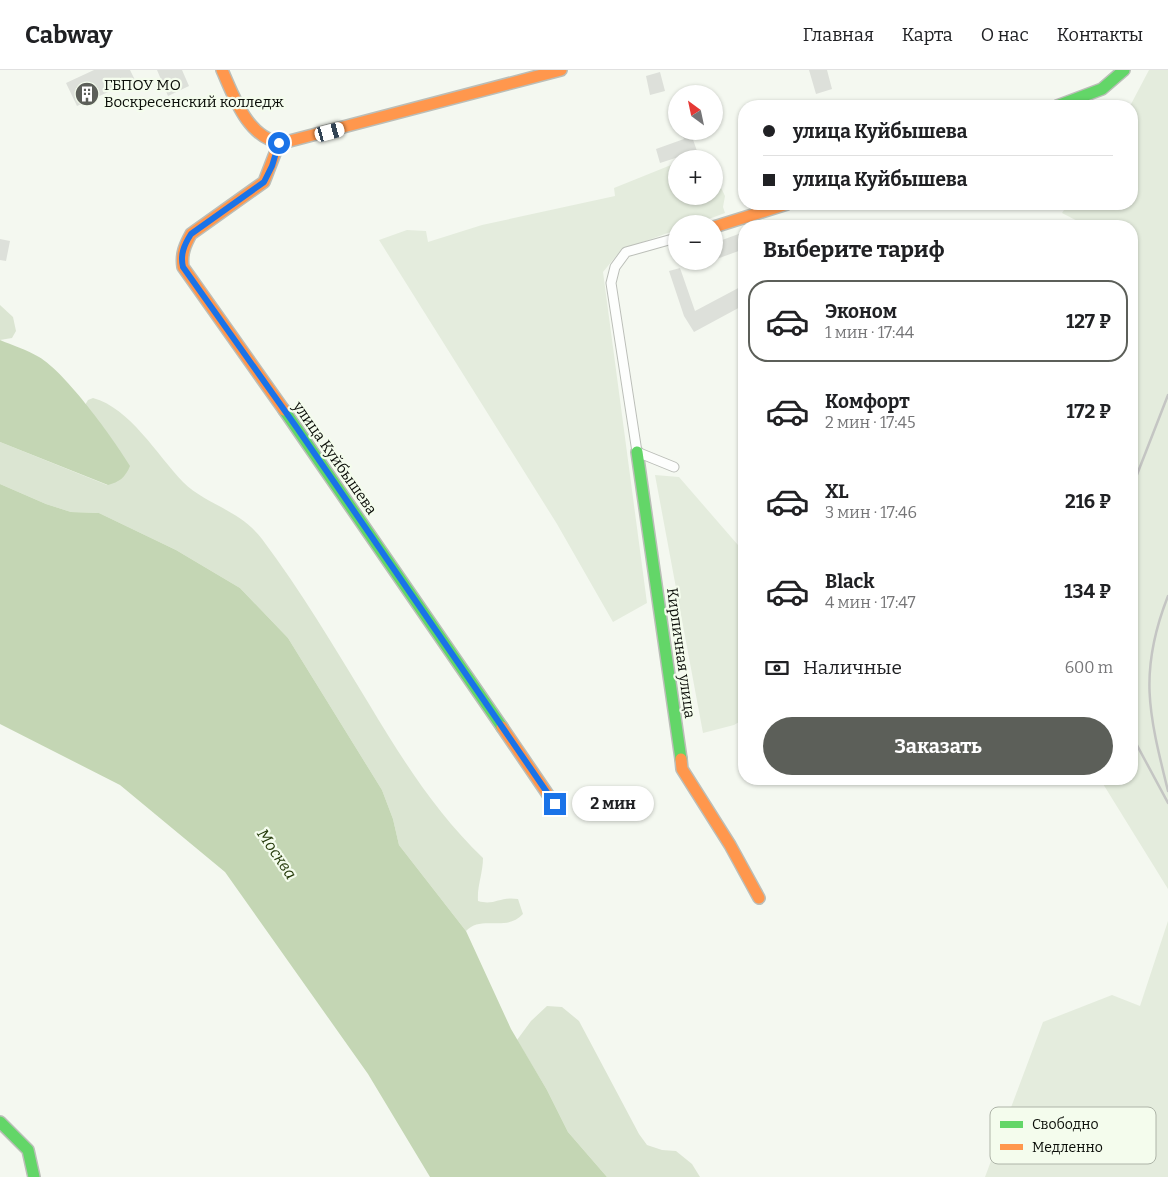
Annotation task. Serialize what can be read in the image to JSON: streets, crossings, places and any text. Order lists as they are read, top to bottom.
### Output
{
  "streets": {
    "street": ["улица Куйбышева", "Кирпичная улица"]
  },
  "water": ["Москва"],
  "places": {
    "building": ["ГБПОУ МО Воскресенский колледж"]
  },
  "legend": ["Свободно", "Медленно"],
  "north": "top left",
  "page": {
    "header": "Cabway",
    "nav": [
      "Главная",
      "Карта",
      "О нас",
      "Контакты"
    ],
    "map_buttons": ["+", "−"],
    "banner": ["улица Куйбышева", "улица Куйбышева"],
    "heading": "Выберите тариф",
    "list": [
      {
        "name": "Эконом",
        "note": "1 мин · 17:44",
        "value": "127 ₽"
      },
      {
        "name": "Комфорт",
        "note": "2 мин · 17:45",
        "value": "172 ₽"
      },
      {
        "name": "XL",
        "note": "3 мин · 17:46",
        "value": "216 ₽"
      },
      {
        "name": "Black",
        "note": "4 мин · 17:47",
        "value": "134 ₽"
      }
    ],
    "pay": ["Наличные", "600 m"],
    "buttons": "Заказать",
    "bubble": "2 мин"
  }
}
